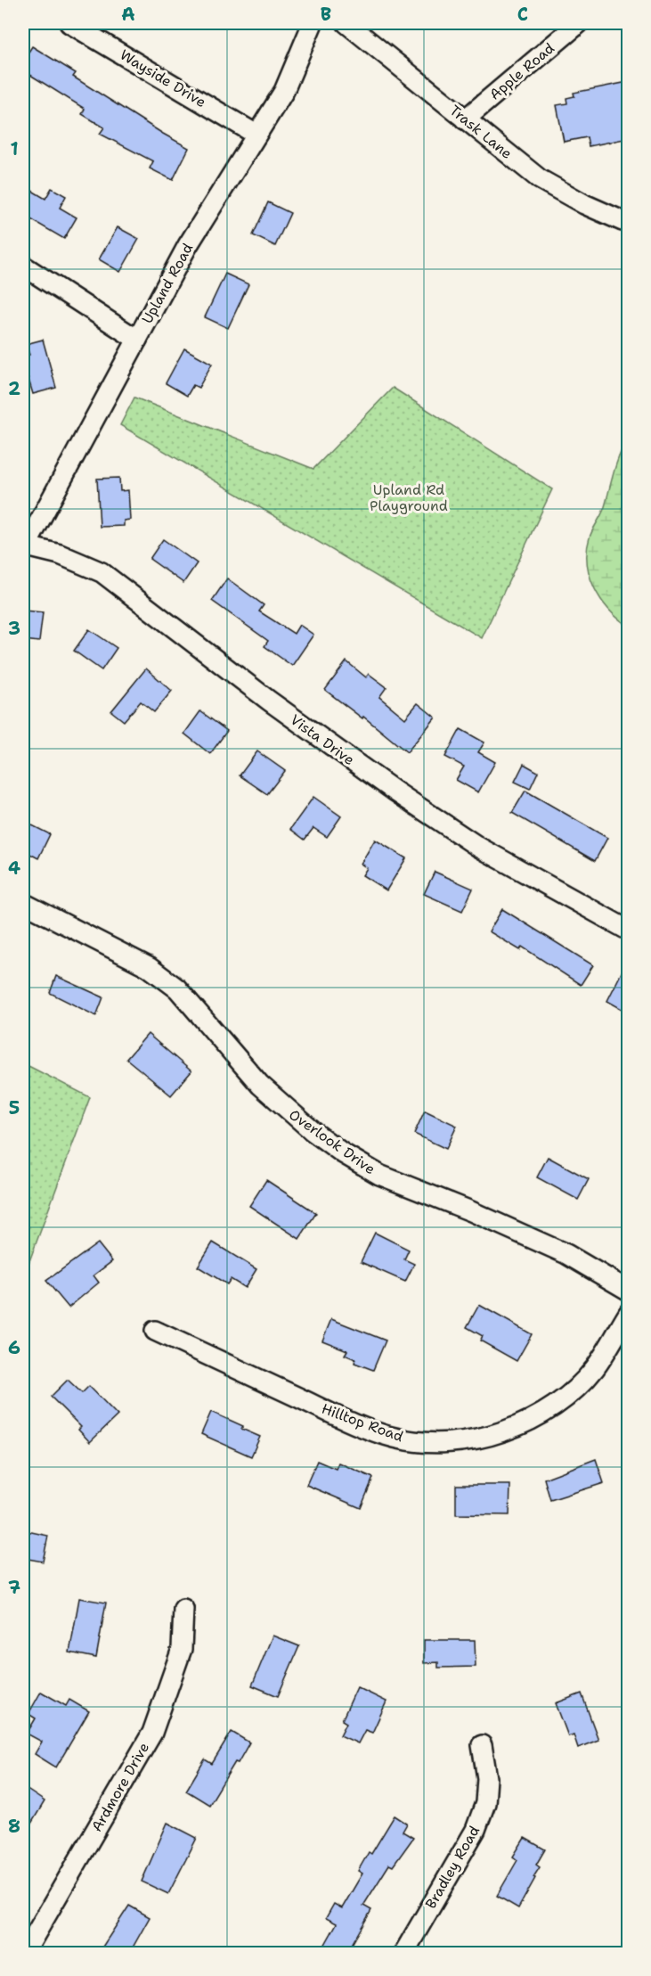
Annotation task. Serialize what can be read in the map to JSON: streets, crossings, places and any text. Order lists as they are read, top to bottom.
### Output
{
  "streets": {
    "street": [
      "Apple Road",
      "Wayside Drive",
      "Trask Lane",
      "Upland Road",
      "Vista Drive",
      "Overlook Drive",
      "Hilltop Road",
      "Ardmore Drive",
      "Bradley Road"
    ]
  },
  "crossings": [
    ["Apple Road", "Trask Lane"],
    ["Wayside Drive", "Upland Road"],
    ["Upland Road", "Vista Drive"]
  ],
  "parks": ["Upland Rd Playground"],
  "grid": {
    "columns": ["A", "B", "C"],
    "rows": [
      "1",
      "2",
      "3",
      "4",
      "5",
      "6",
      "7",
      "8"
    ]
  }
}
